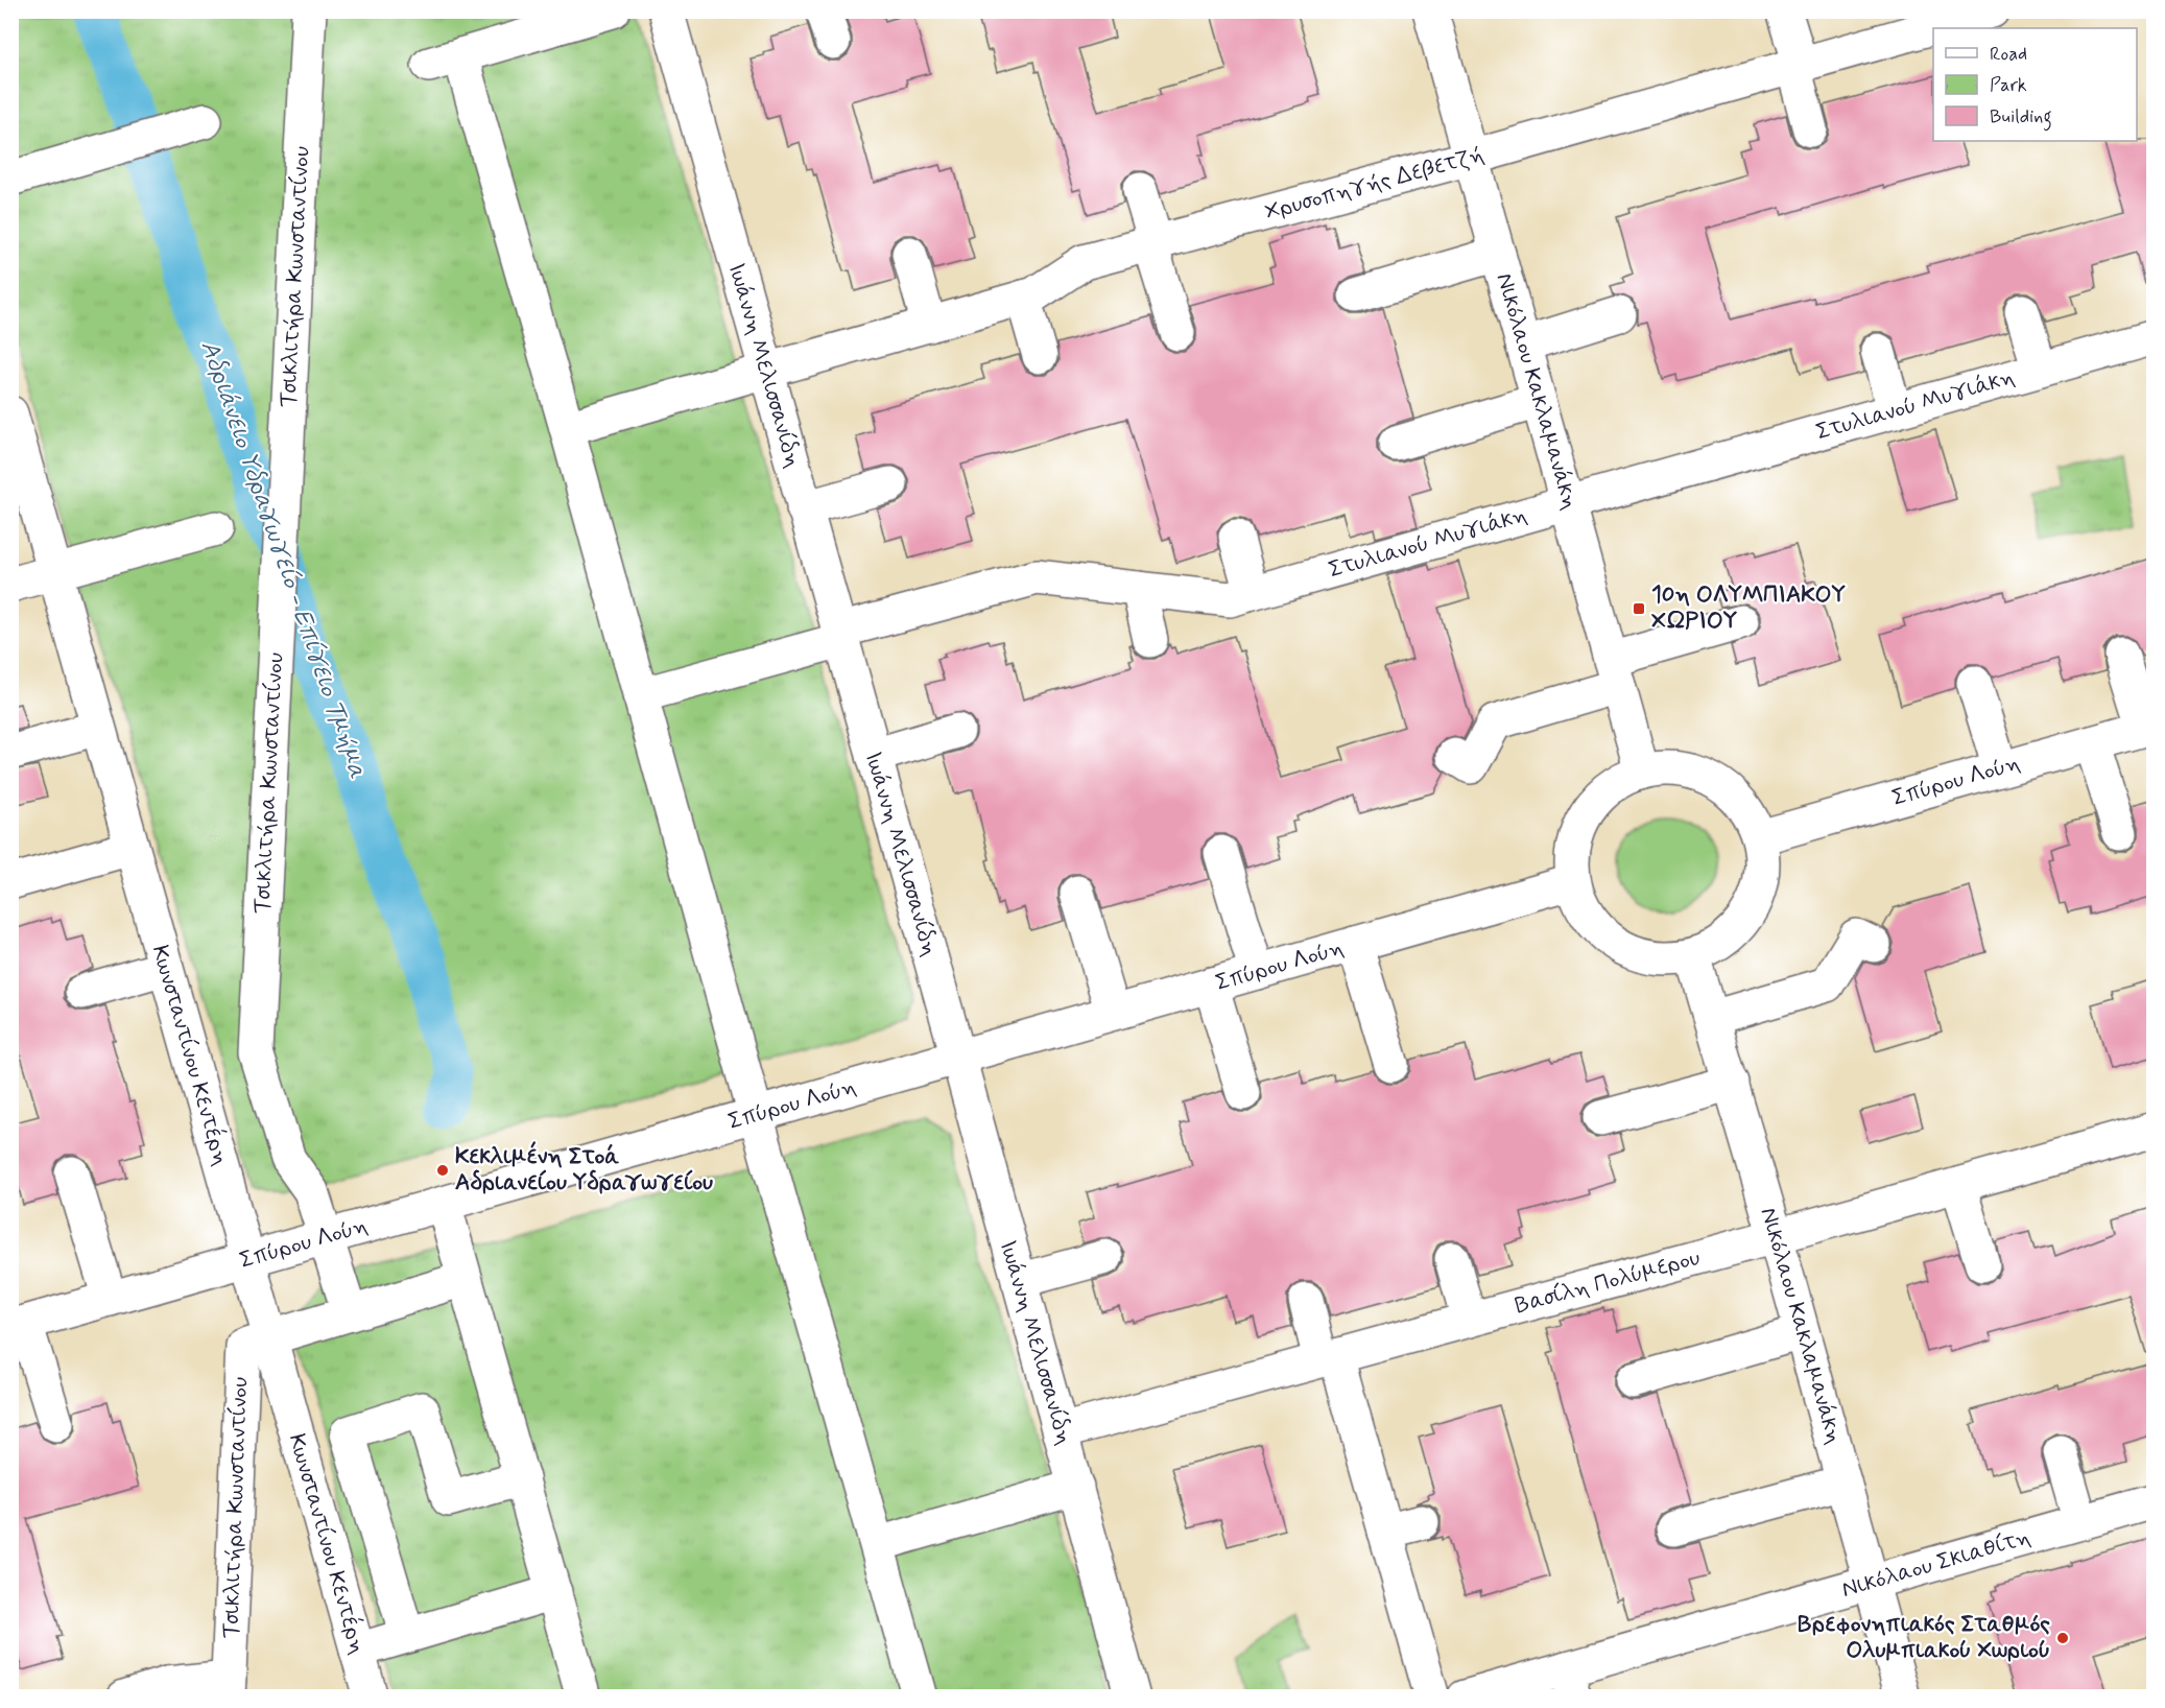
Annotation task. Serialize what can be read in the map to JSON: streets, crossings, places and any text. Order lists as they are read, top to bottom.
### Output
{
  "streets": {
    "street": [
      "Χρυσοπηγής Δεβετζή",
      "Τσικλιτήρα Κωνσταντίνου",
      "Ιωάννη Μελισσανίδη",
      "Νικόλαου Κακλαμανάκη",
      "Στυλιανού Μυγιάκη",
      "Σπύρου Λούη",
      "Κωνσταντίνου Κεντέρη",
      "Βασίλη Πολύμερου",
      "Νικόλαου Σκιαθίτη"
    ]
  },
  "crossings": [
    ["Χρυσοπηγής Δεβετζή", "Ιωάννη Μελισσανίδη"],
    ["Χρυσοπηγής Δεβετζή", "Νικόλαου Κακλαμανάκη"],
    ["Τσικλιτήρα Κωνσταντίνου", "Σπύρου Λούη"],
    ["Τσικλιτήρα Κωνσταντίνου", "Κωνσταντίνου Κεντέρη"],
    ["Ιωάννη Μελισσανίδη", "Στυλιανού Μυγιάκη"],
    ["Ιωάννη Μελισσανίδη", "Σπύρου Λούη"],
    ["Ιωάννη Μελισσανίδη", "Βασίλη Πολύμερου"],
    ["Νικόλαου Κακλαμανάκη", "Στυλιανού Μυγιάκη"],
    ["Νικόλαου Κακλαμανάκη", "Σπύρου Λούη"],
    ["Νικόλαου Κακλαμανάκη", "Βασίλη Πολύμερου"],
    ["Νικόλαου Κακλαμανάκη", "Νικόλαου Σκιαθίτη"],
    ["Σπύρου Λούη", "Κωνσταντίνου Κεντέρη"]
  ],
  "water": ["Αδριάνειο Υδραγωγείο - Επίγειο Τμήμα"],
  "places": {
    "transit": ["10η ΟΛΥΜΠΙΑΚΟΥ ΧΩΡΙΟΥ"],
    "other": ["Κεκλιμένη Στοά Αδριανείου Υδραγωγείου", "Βρεφονηπιακός Σταθμός Ολυμπιακού Χωριού"]
  },
  "legend": ["Road", "Park", "Building"]
}
